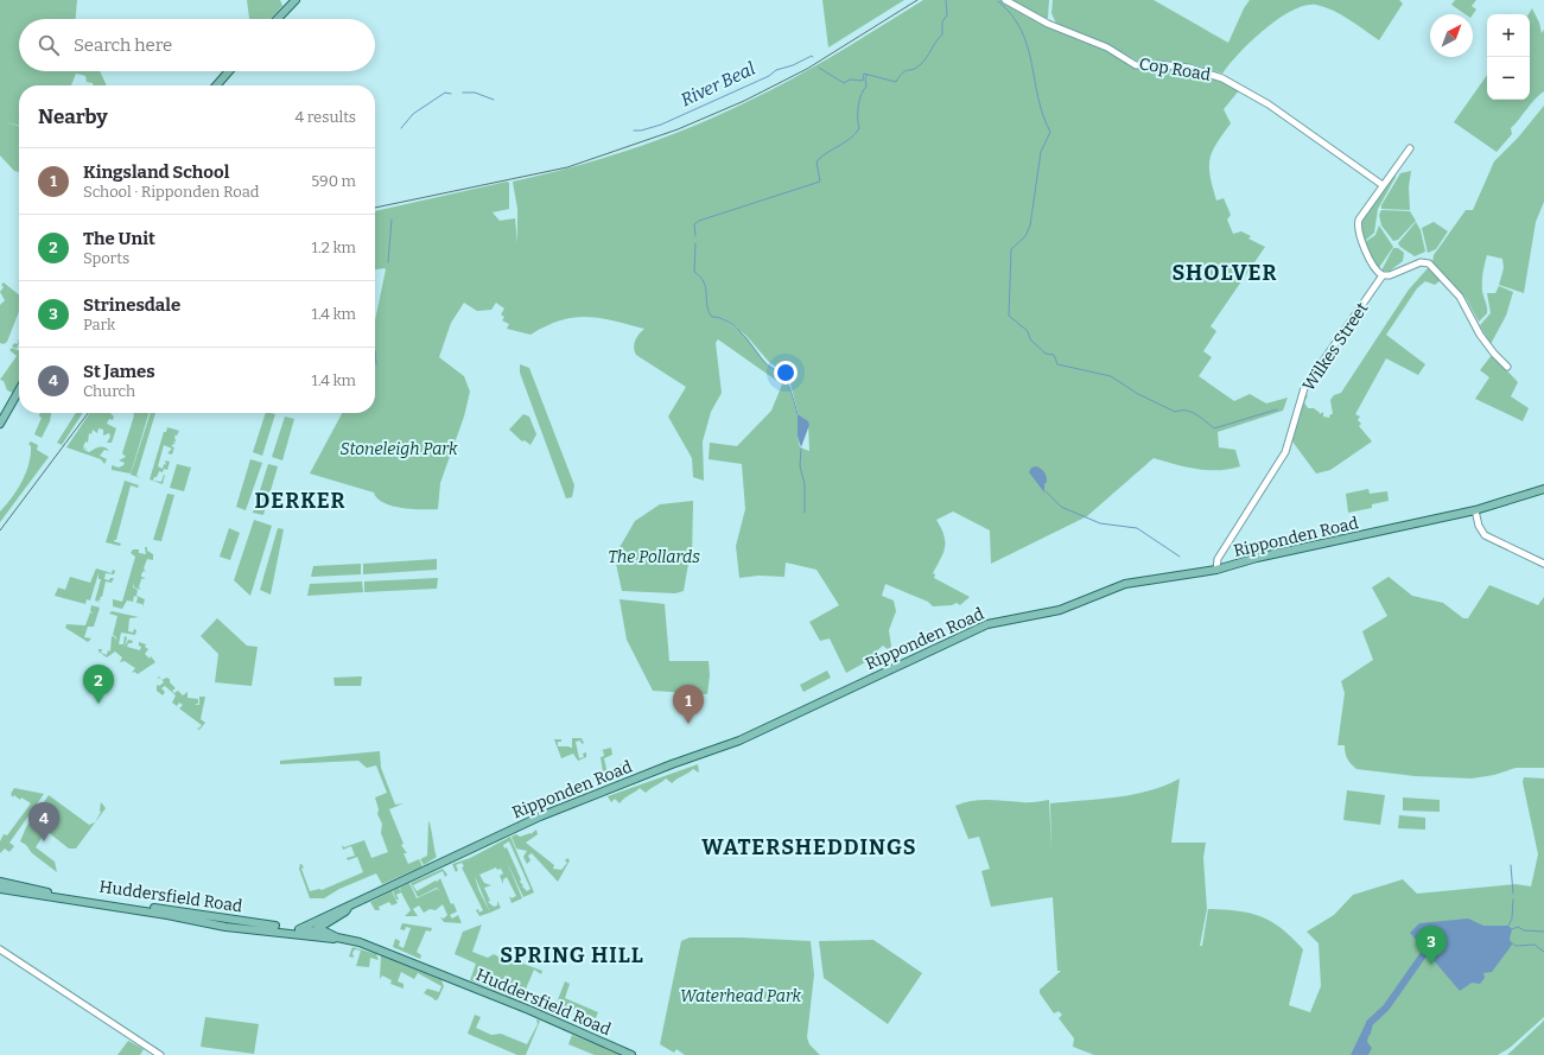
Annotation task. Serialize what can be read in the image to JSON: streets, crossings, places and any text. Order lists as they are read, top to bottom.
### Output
{
  "streets": {
    "main road": ["Ripponden Road", "Huddersfield Road"],
    "street": ["Cop Road", "Wilkes Street"]
  },
  "crossings": [
    ["Wilkes Street", "Ripponden Road"],
    ["Ripponden Road", "Huddersfield Road"]
  ],
  "districts": [
    "SHOLVER",
    "DERKER",
    "WATERSHEDDINGS",
    "SPRING HILL"
  ],
  "water": ["River Beal"],
  "parks": ["Stoneleigh Park", "The Pollards", "Waterhead Park"],
  "north": "top right",
  "page": {
    "map_buttons": ["+", "−"],
    "search": "Search here",
    "heading": ["Nearby", "4 results"],
    "list": [
      {
        "mark": "1",
        "name": "Kingsland School",
        "note": "School · Ripponden Road",
        "value": "590 m"
      },
      {
        "mark": "2",
        "name": "The Unit",
        "note": "Sports",
        "value": "1.2 km"
      },
      {
        "mark": "3",
        "name": "Strinesdale",
        "note": "Park",
        "value": "1.4 km"
      },
      {
        "mark": "4",
        "name": "St James",
        "note": "Church",
        "value": "1.4 km"
      }
    ],
    "pins": [
      "2",
      "1",
      "4",
      "3"
    ]
  }
}
